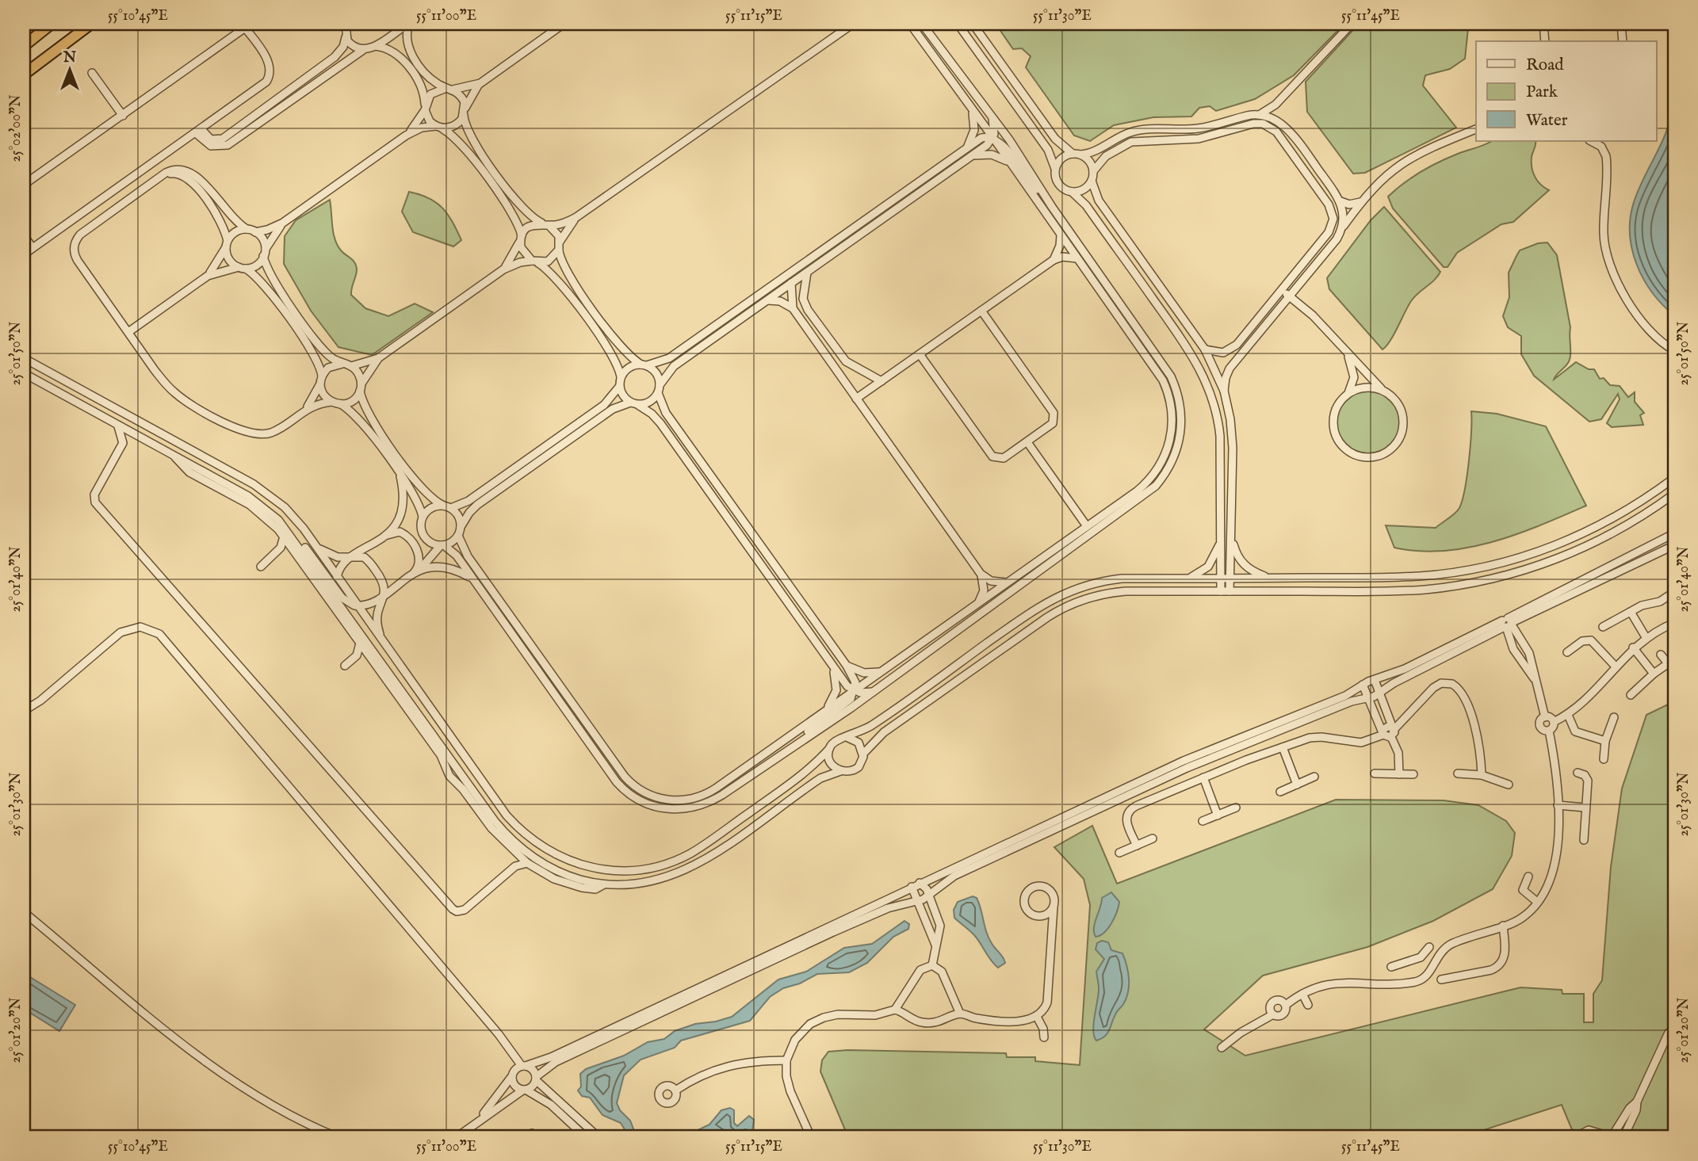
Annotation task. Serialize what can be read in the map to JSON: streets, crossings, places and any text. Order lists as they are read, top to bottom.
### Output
{
  "legend": ["Road", "Park", "Water"],
  "north": "top",
  "coordinates": [
    "55°10'45\"E",
    "55°11'00\"E",
    "55°11'15\"E",
    "55°11'30\"E",
    "55°11'45\"E",
    "25°02'00\"N",
    "25°01'50\"N",
    "25°01'40\"N",
    "25°01'30\"N",
    "25°01'20\"N"
  ]
}
